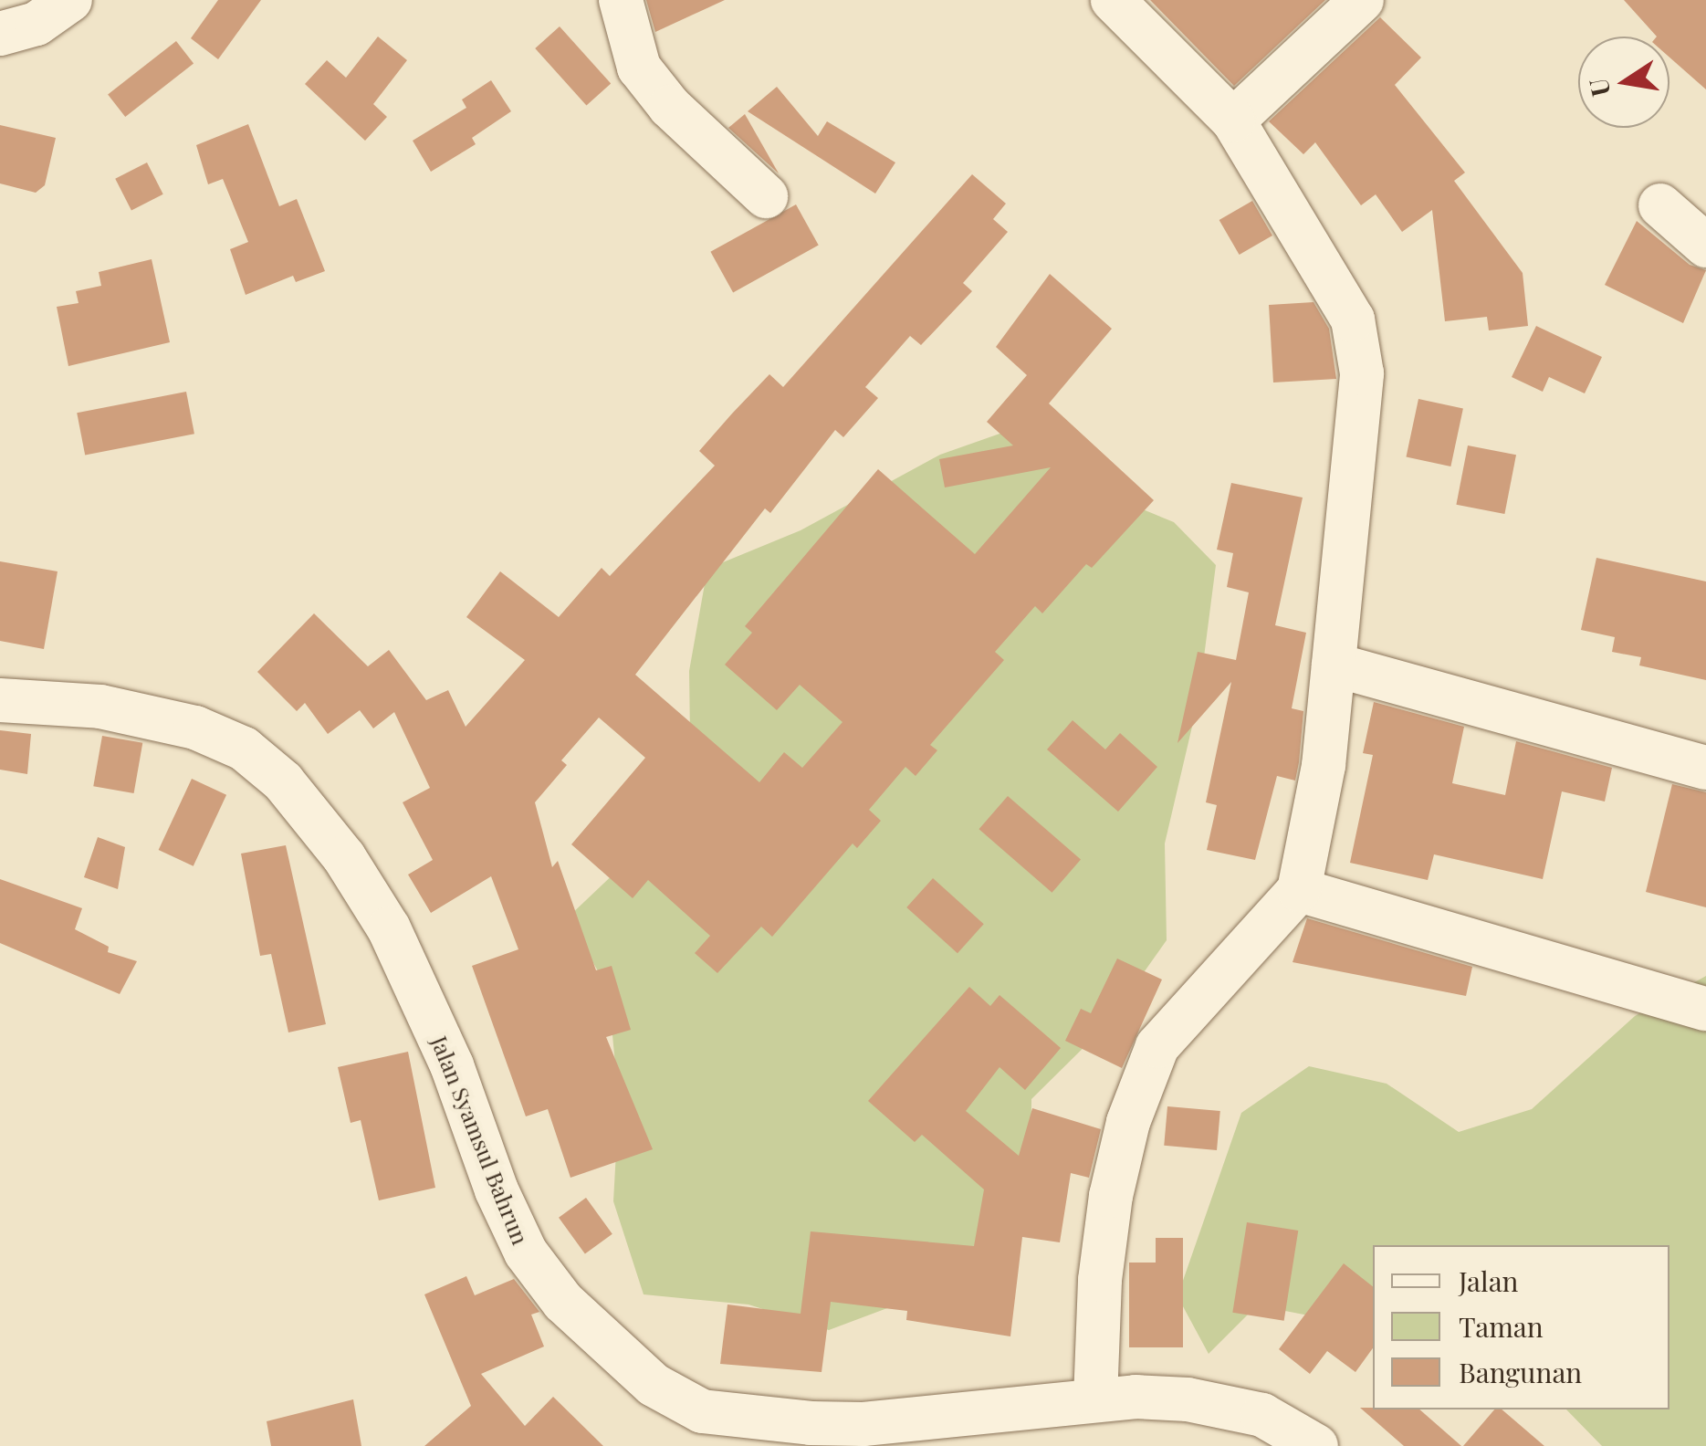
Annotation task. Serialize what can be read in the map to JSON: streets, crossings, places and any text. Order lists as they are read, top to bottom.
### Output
{
  "streets": {
    "street": ["Jalan Syamsul Bahrun"]
  },
  "legend": ["Jalan", "Taman", "Bangunan"],
  "north": "left"
}
